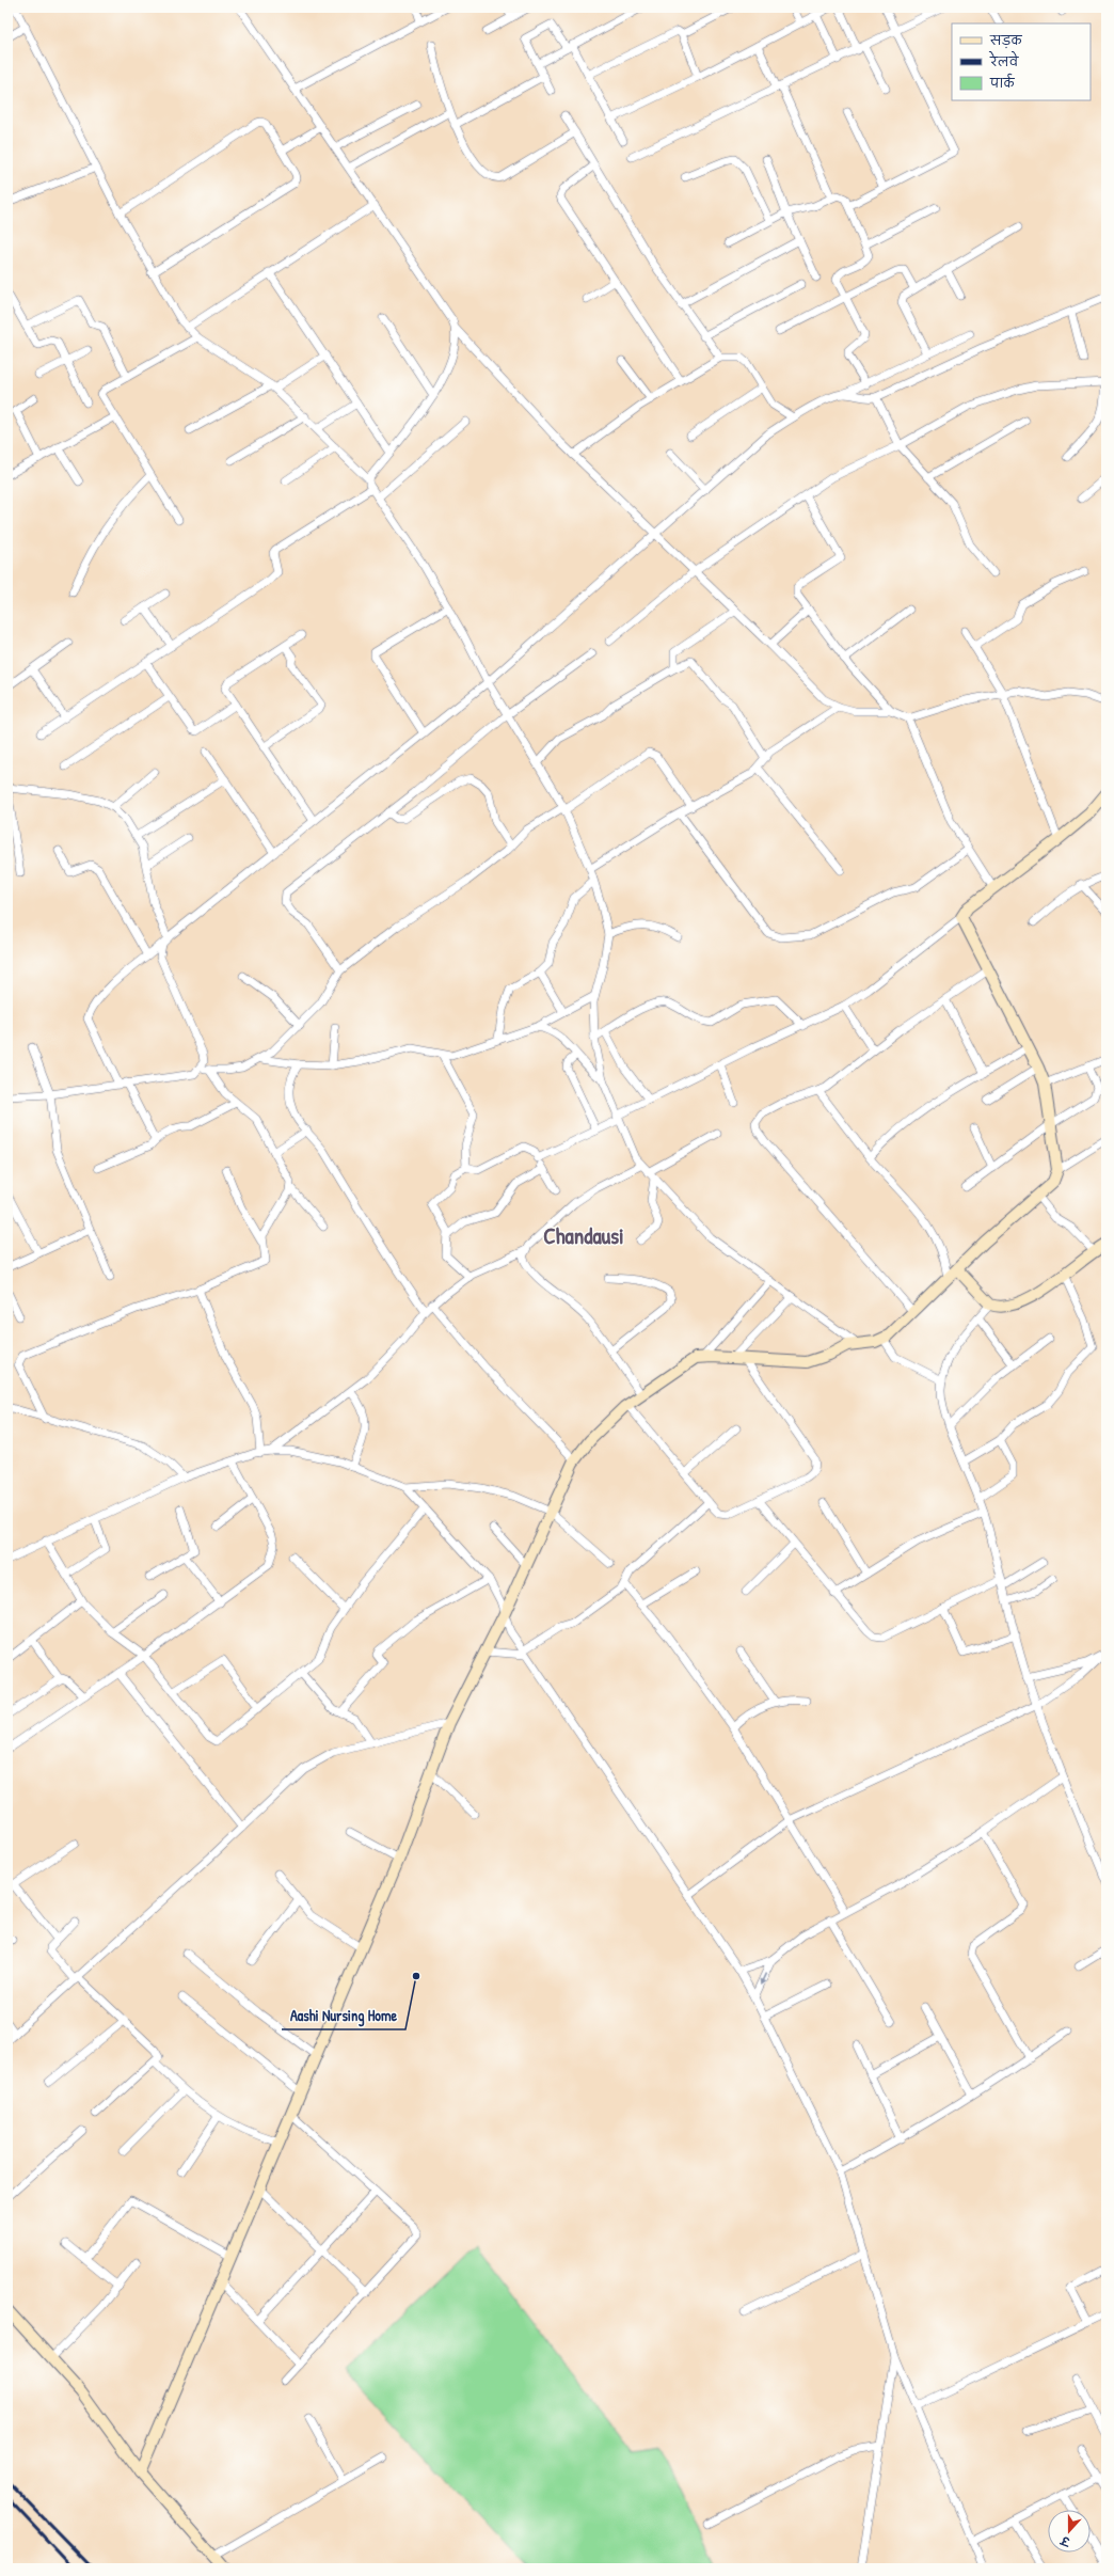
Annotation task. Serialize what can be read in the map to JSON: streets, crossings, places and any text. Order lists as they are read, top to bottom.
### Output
{
  "districts": ["Chandausi"],
  "places": ["Aashi Nursing Home"],
  "legend": ["सड़क", "रेलवे", "पार्क"],
  "north": "bottom"
}
